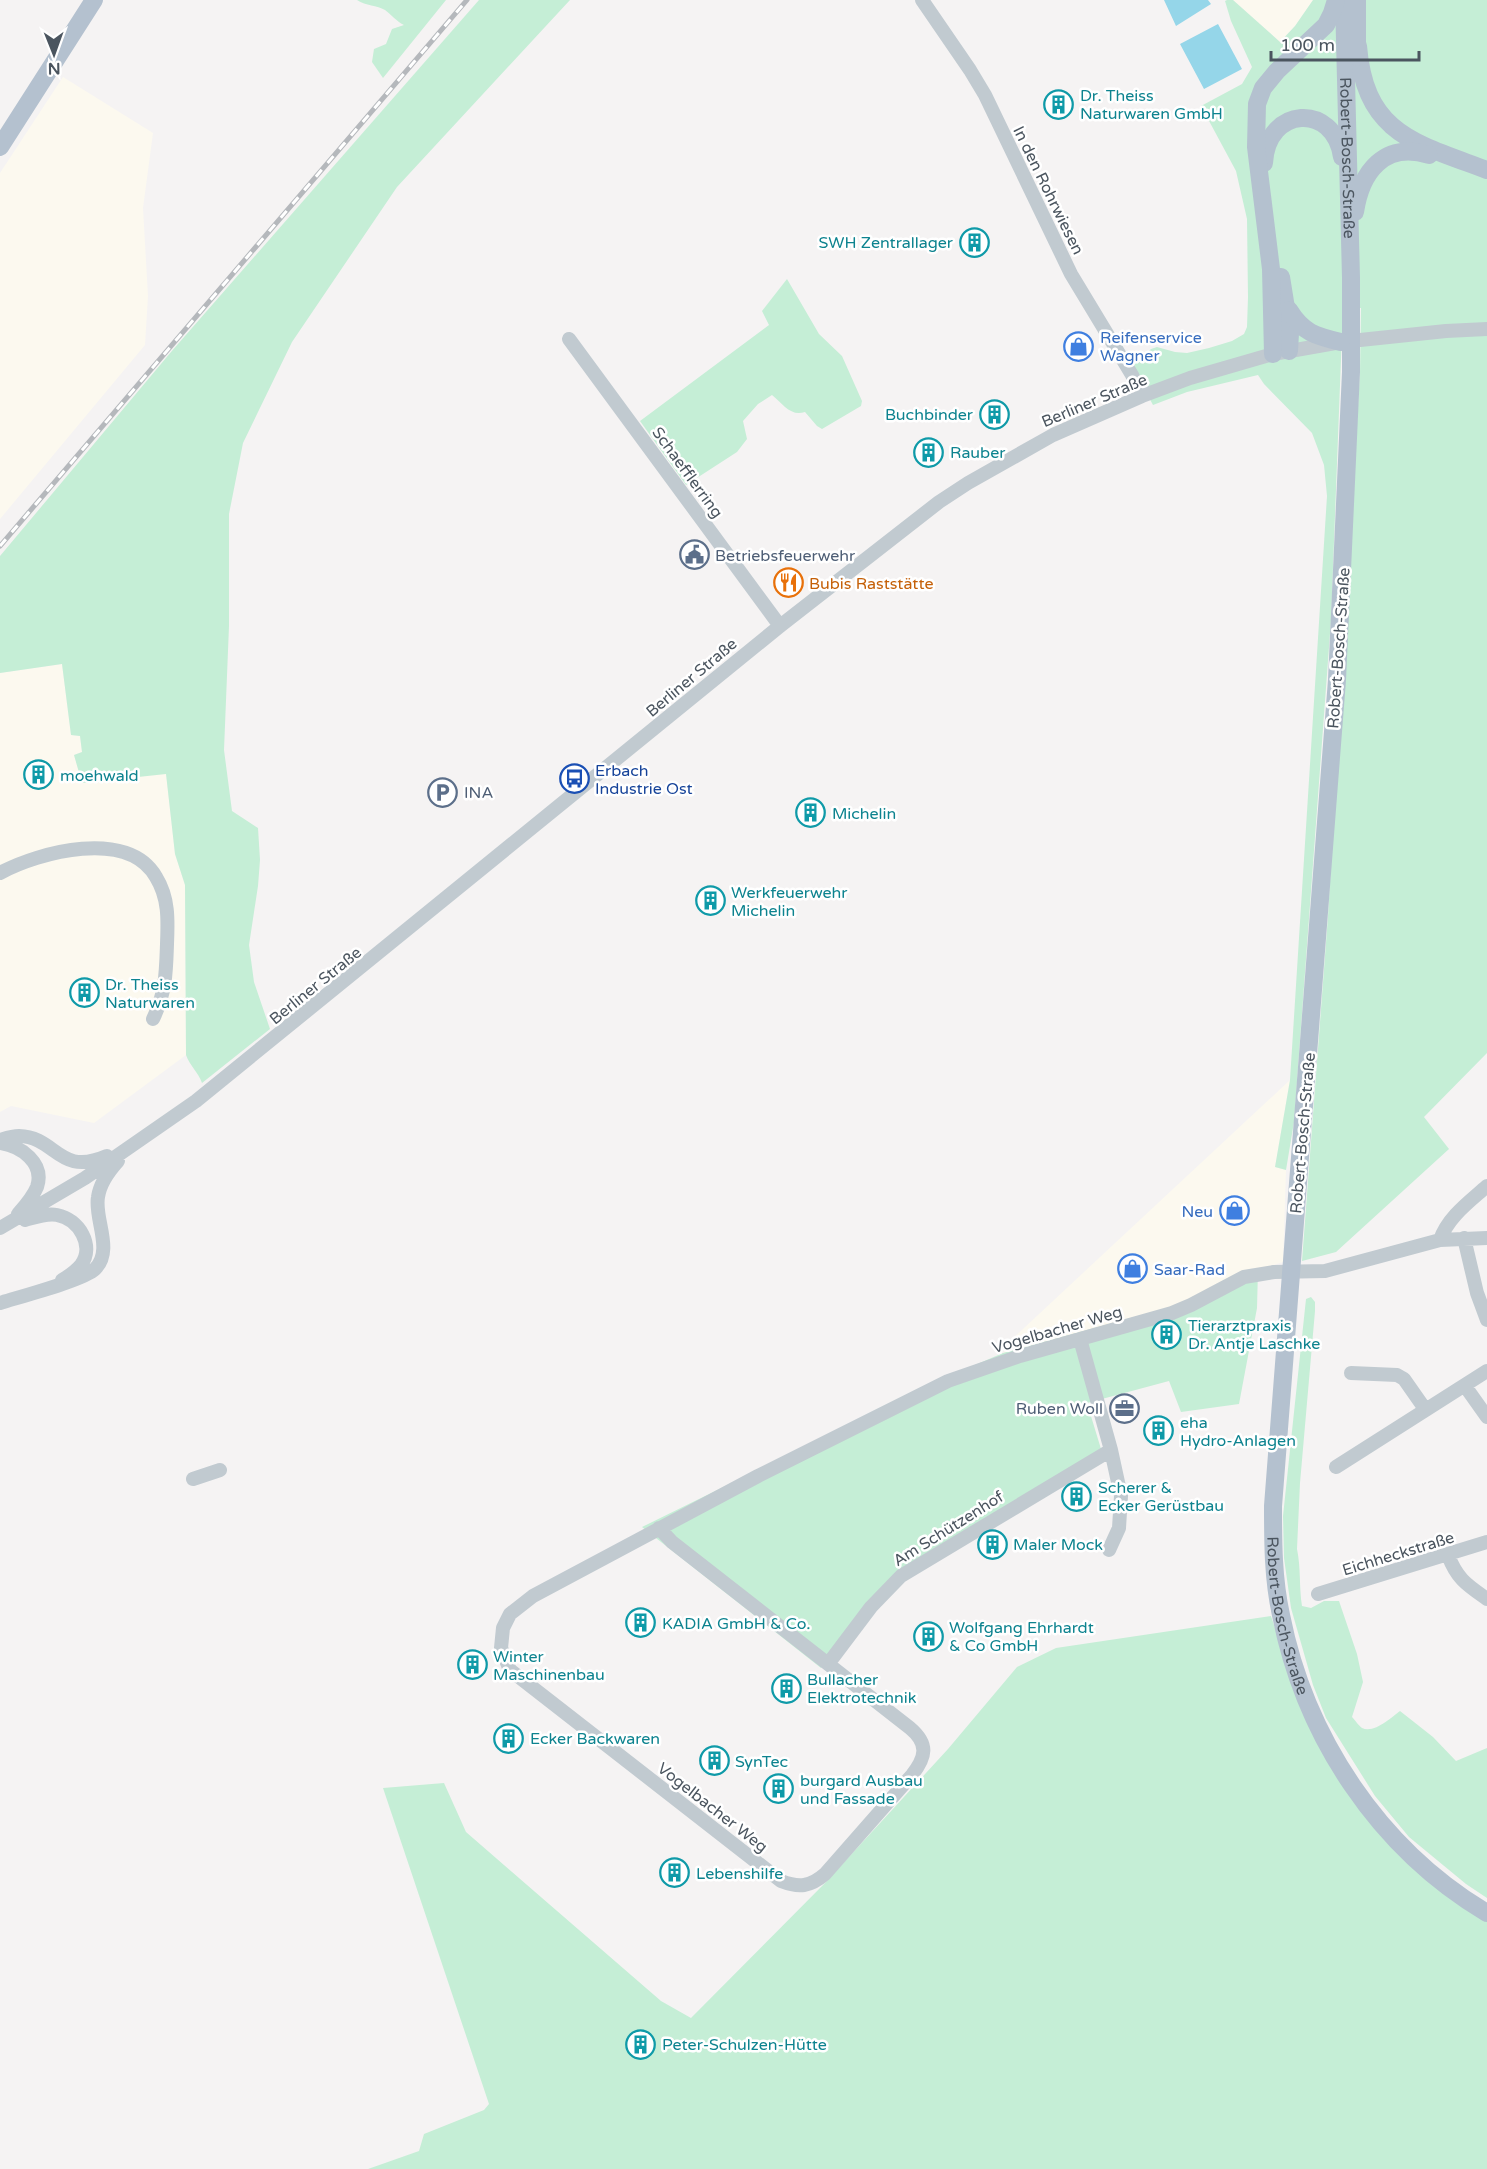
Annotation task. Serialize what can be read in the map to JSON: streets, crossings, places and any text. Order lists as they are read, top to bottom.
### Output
{
  "streets": {
    "main road": ["Robert-Bosch-Straße"],
    "street": [
      "In den Rohrwiesen",
      "Berliner Straße",
      "Schaefflerring",
      "Vogelbacher Weg",
      "Am Schützenhof",
      "Eichheckstraße"
    ]
  },
  "crossings": [
    ["Robert-Bosch-Straße", "Vogelbacher Weg"],
    ["In den Rohrwiesen", "Berliner Straße"],
    ["Berliner Straße", "Schaefflerring"],
    ["Vogelbacher Weg", "Am Schützenhof"]
  ],
  "places": {
    "building": [
      "Dr. Theiss Naturwaren GmbH",
      "SWH Zentrallager",
      "Buchbinder",
      "Rauber",
      "moehwald",
      "Michelin",
      "Werkfeuerwehr Michelin",
      "Dr. Theiss Naturwaren",
      "Tierarztpraxis Dr. Antje Laschke",
      "eha Hydro-Anlagen",
      "Scherer & Ecker Gerüstbau",
      "Maler Mock",
      "KADIA GmbH & Co.",
      "Wolfgang Ehrhardt & Co GmbH",
      "Winter Maschinenbau",
      "Bullacher Elektrotechnik",
      "Ecker Backwaren",
      "SynTec",
      "burgard Ausbau und Fassade",
      "Lebenshilfe",
      "Peter-Schulzen-Hütte"
    ],
    "shop": ["Reifenservice Wagner", "Neu", "Saar-Rad"],
    "public building": ["Betriebsfeuerwehr"],
    "restaurant": ["Bubis Raststätte"],
    "bus stop": ["Erbach Industrie Ost"],
    "parking": ["INA"],
    "office": ["Ruben Woll"]
  },
  "scale_bar": "100 m",
  "north": "bottom"
}
